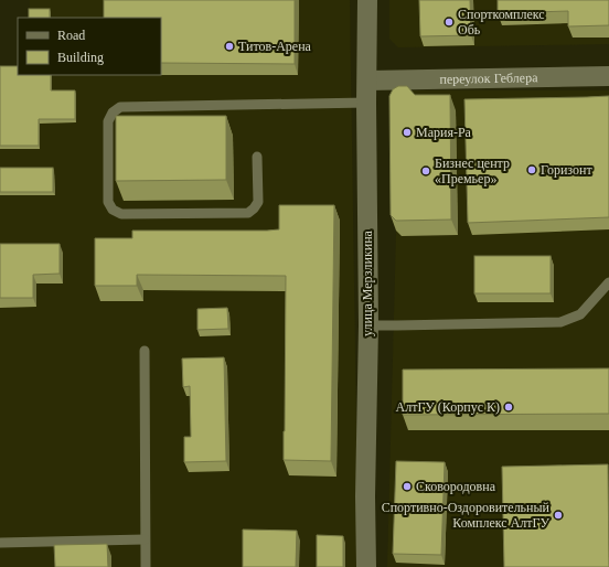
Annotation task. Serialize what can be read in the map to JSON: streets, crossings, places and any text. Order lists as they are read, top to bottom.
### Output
{
  "streets": {
    "street": ["переулок Геблера", "улица Мерзликина"]
  },
  "crossings": [
    ["переулок Геблера", "улица Мерзликина"]
  ],
  "places": [
    "Спорткомплекс Обь",
    "Титов-Арена",
    "Мария-Ра",
    "Горизонт",
    "Бизнес центр «Премьер»",
    "АлтГУ (Корпус К)",
    "Сковородовна",
    "Спортивно-Оздоровительный Комплекс АлтГУ"
  ],
  "legend": ["Road", "Building"]
}
